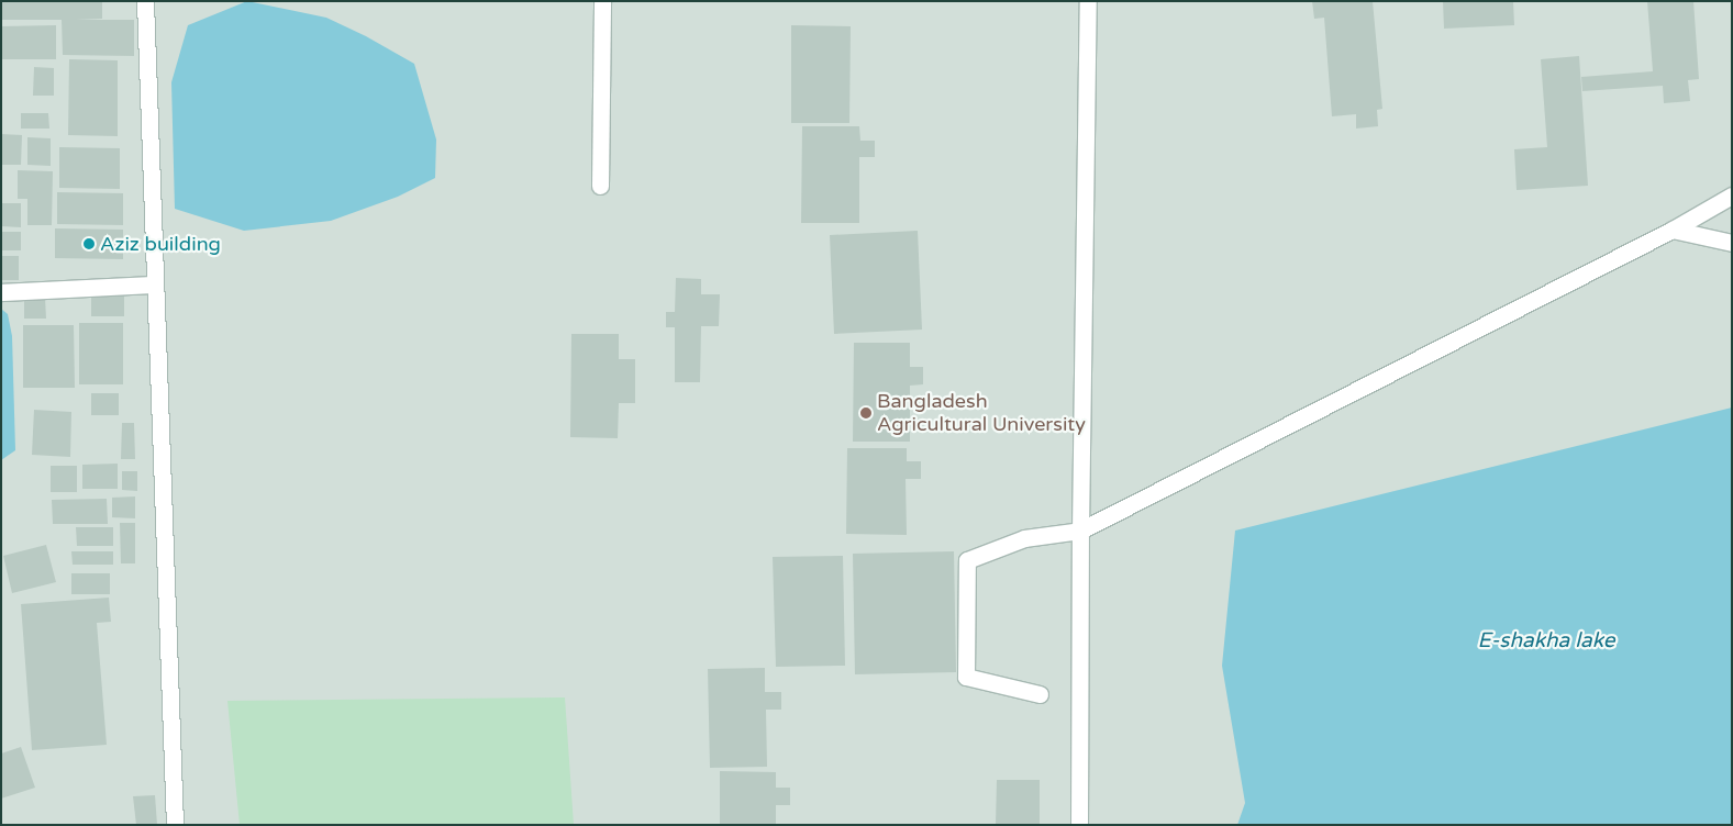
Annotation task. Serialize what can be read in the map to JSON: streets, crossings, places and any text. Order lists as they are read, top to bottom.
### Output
{
  "water": ["E-shakha lake"],
  "places": ["Aziz building", "Bangladesh Agricultural University"]
}
